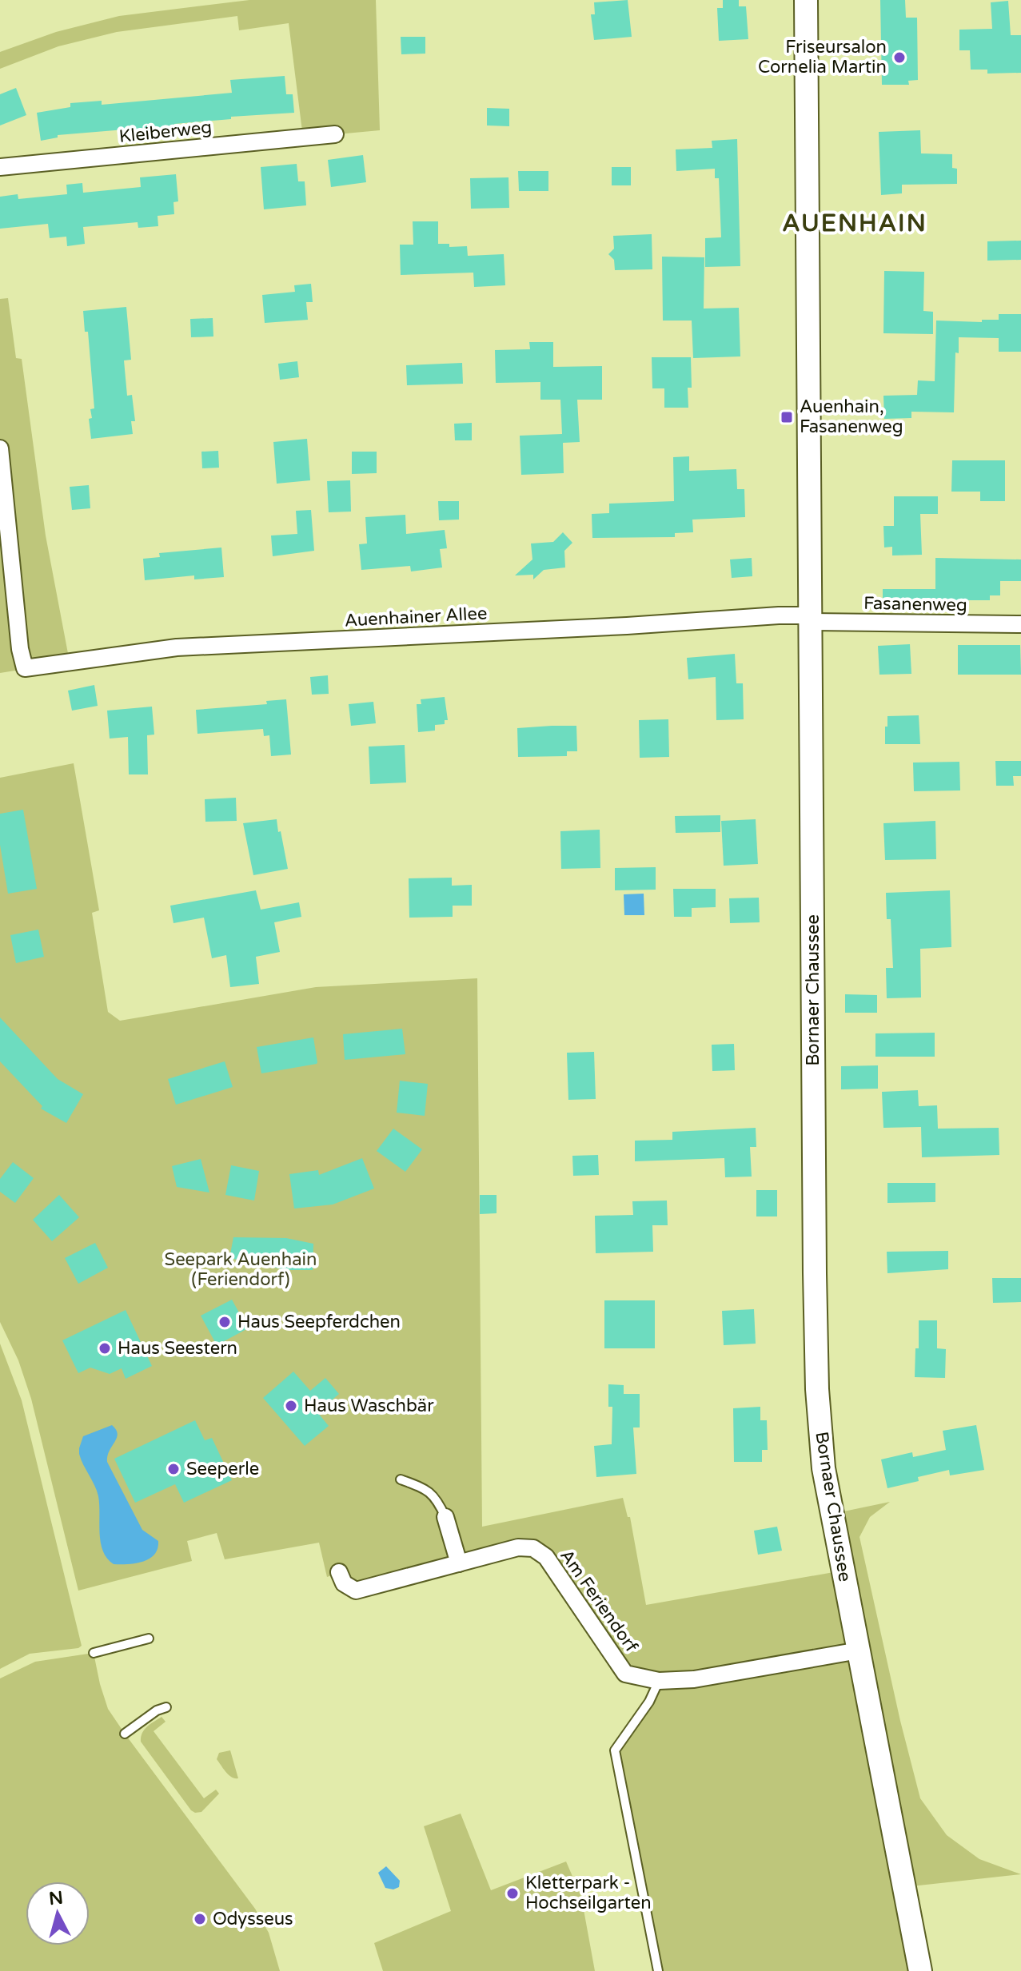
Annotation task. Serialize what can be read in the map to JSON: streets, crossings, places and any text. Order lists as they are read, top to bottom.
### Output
{
  "streets": {
    "street": [
      "Kleiberweg",
      "Fasanenweg",
      "Auenhainer Allee",
      "Bornaer Chaussee",
      "Am Feriendorf"
    ]
  },
  "crossings": [
    ["Fasanenweg", "Auenhainer Allee"],
    ["Fasanenweg", "Bornaer Chaussee"],
    ["Auenhainer Allee", "Bornaer Chaussee"],
    ["Bornaer Chaussee", "Am Feriendorf"]
  ],
  "districts": ["AUENHAIN"],
  "parks": ["Seepark Auenhain (Feriendorf)"],
  "places": {
    "other": [
      "Friseursalon Cornelia Martin",
      "Haus Seepferdchen",
      "Haus Seestern",
      "Haus Waschbär",
      "Seeperle",
      "Kletterpark - Hochseilgarten",
      "Odysseus"
    ],
    "transit": ["Auenhain, Fasanenweg"]
  },
  "north": "top"
}
